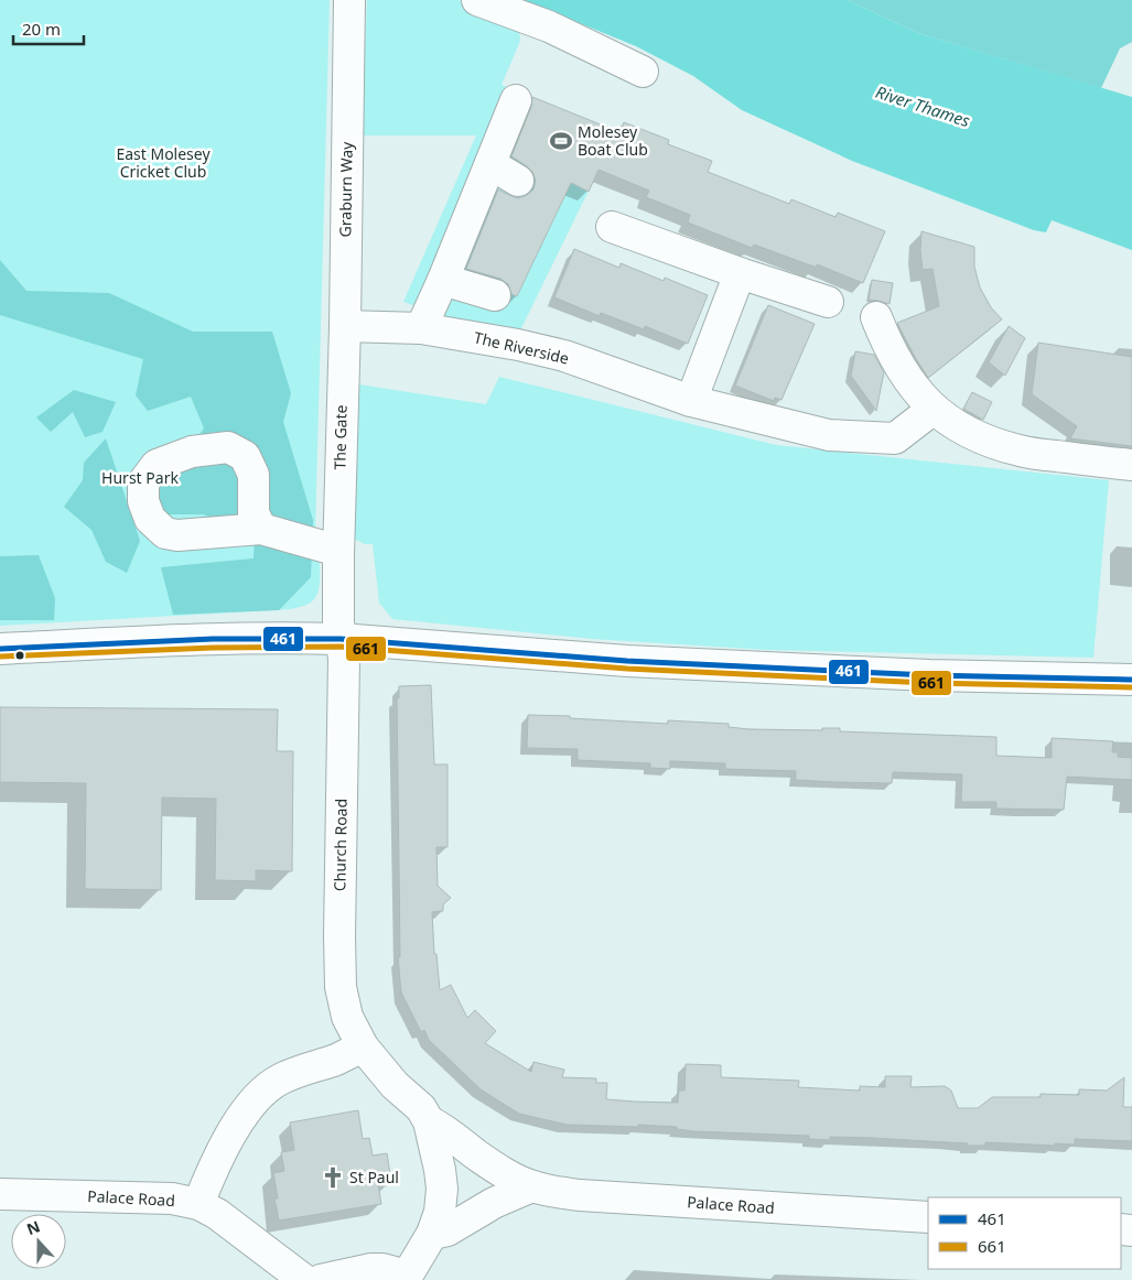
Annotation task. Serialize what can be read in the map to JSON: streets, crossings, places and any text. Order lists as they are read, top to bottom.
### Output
{
  "streets": {
    "street": [
      "Graburn Way",
      "The Riverside",
      "The Gate",
      "Church Road",
      "Palace Road"
    ]
  },
  "crossings": [
    ["Graburn Way", "The Riverside"],
    ["Graburn Way", "The Gate"],
    ["Church Road", "Palace Road"]
  ],
  "water": ["River Thames"],
  "parks": ["East Molesey Cricket Club", "Hurst Park"],
  "places": {
    "sports": ["Molesey Boat Club"],
    "church": ["St Paul"]
  },
  "lines": ["transit line 461", "transit line 661"],
  "legend": ["461", "661"],
  "scale_bar": "20 m",
  "north": "top"
}
